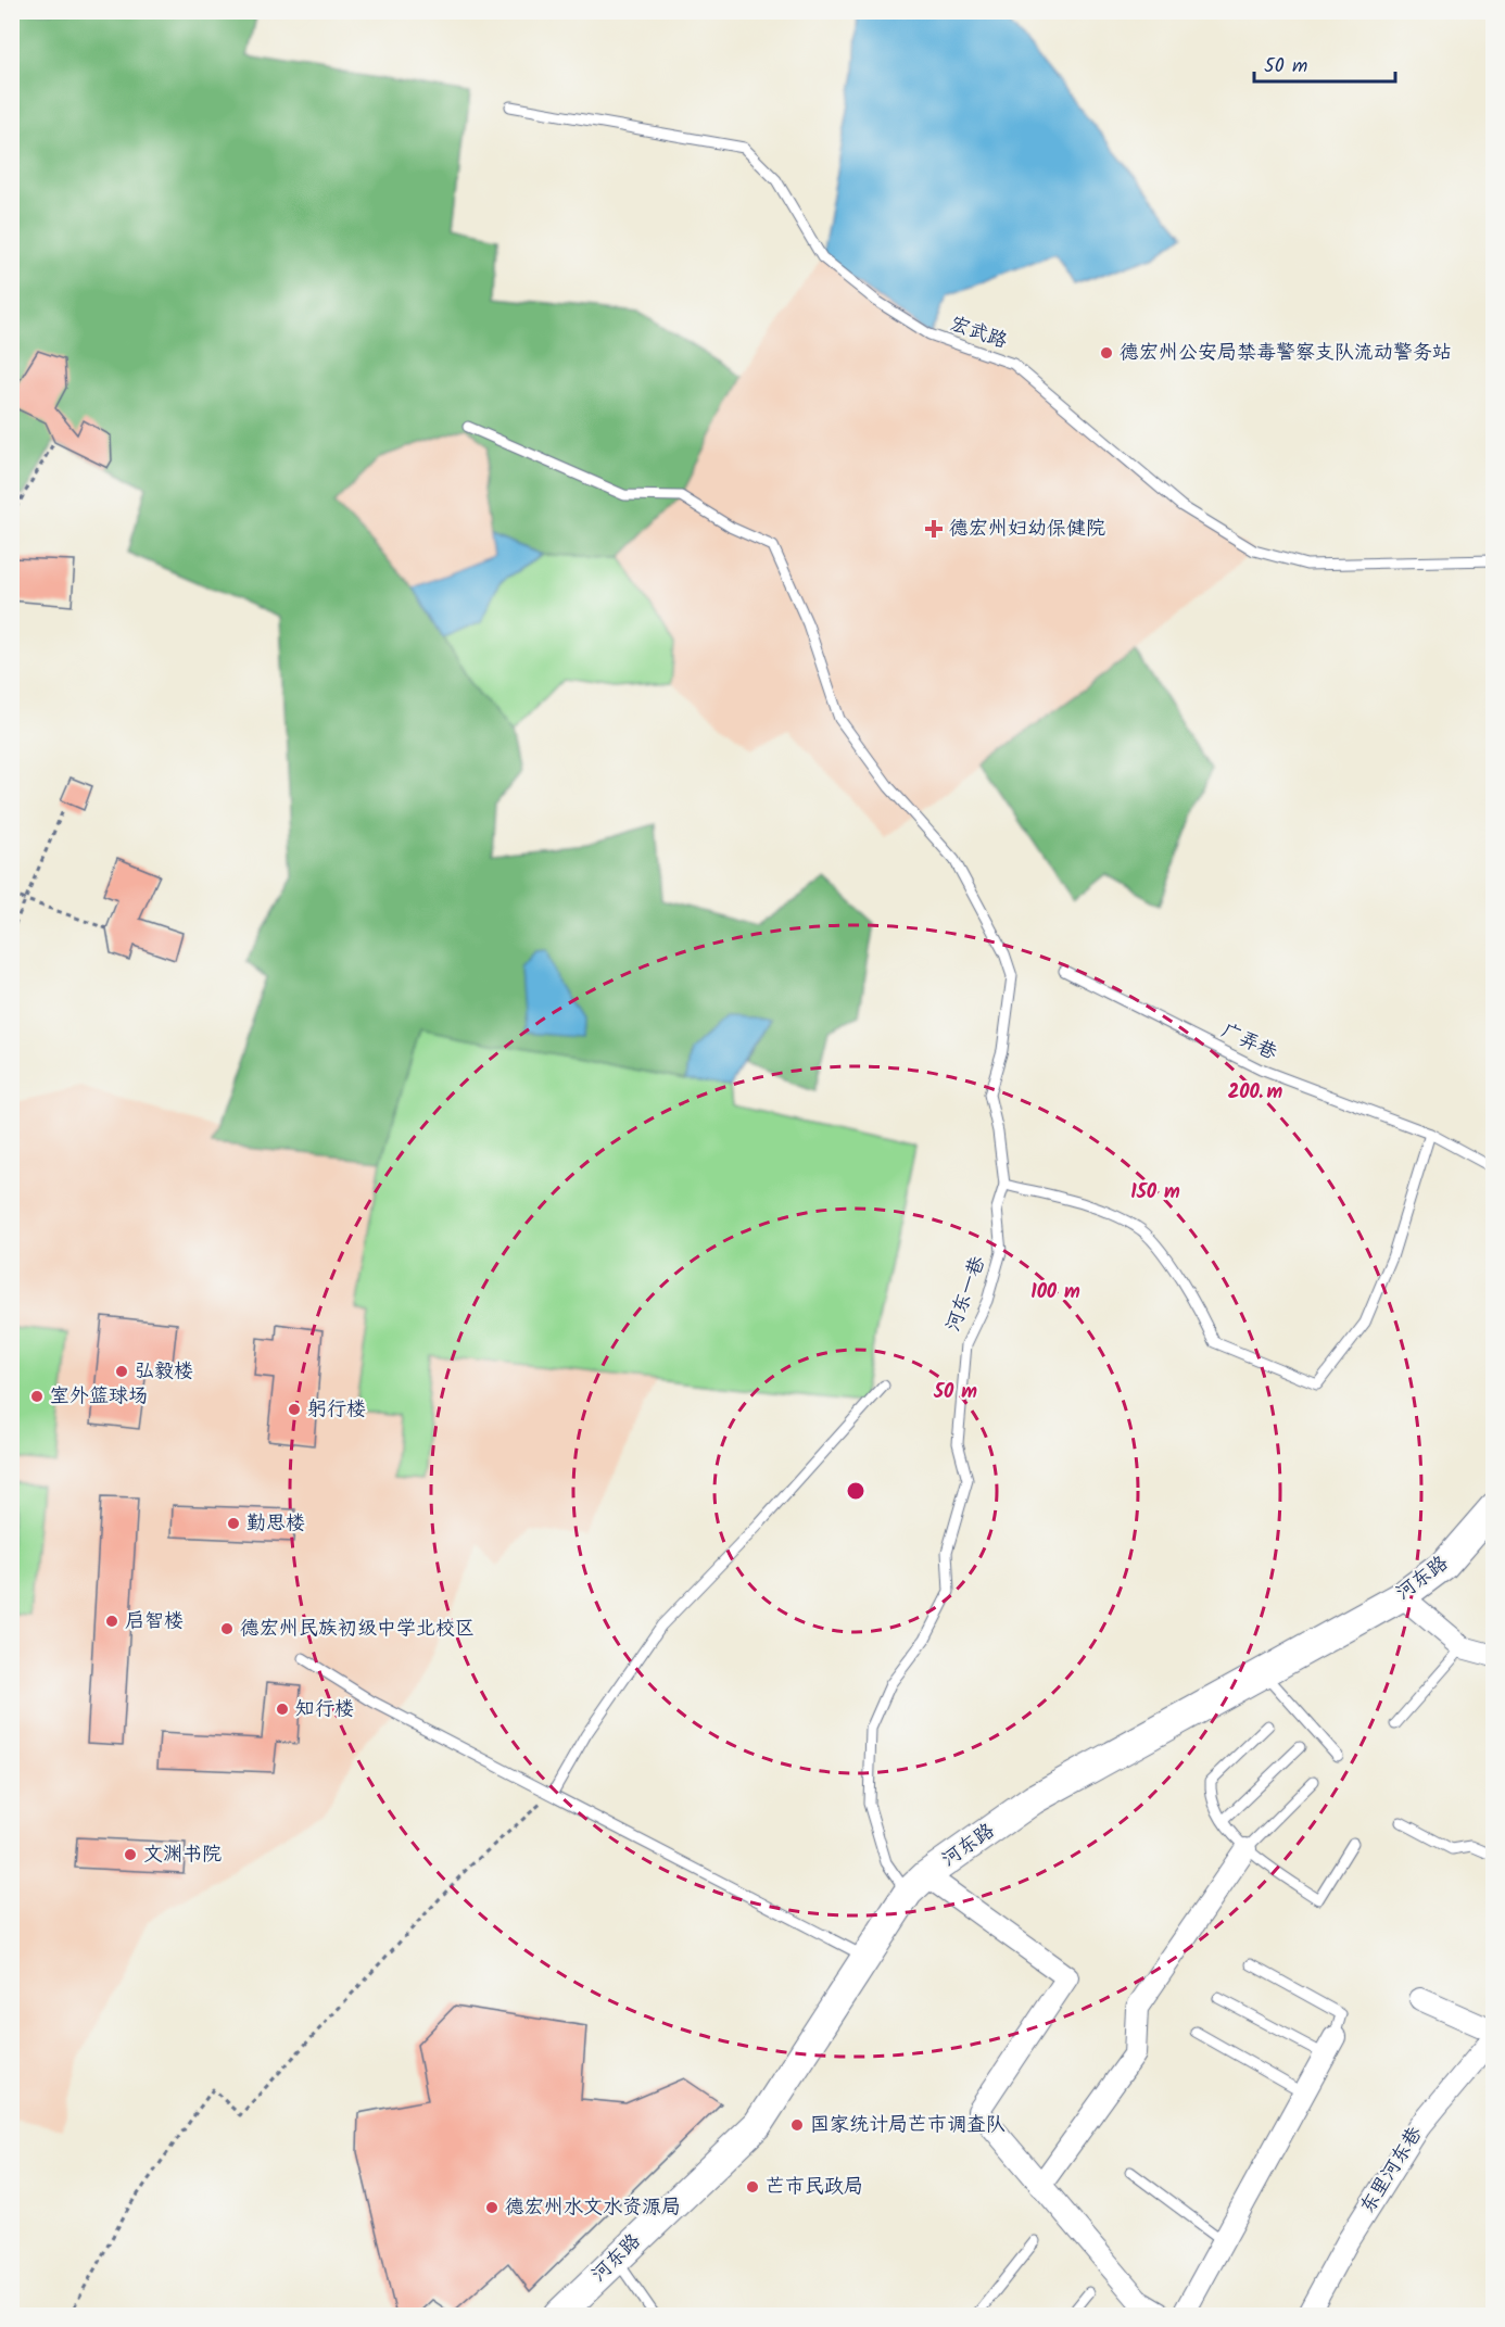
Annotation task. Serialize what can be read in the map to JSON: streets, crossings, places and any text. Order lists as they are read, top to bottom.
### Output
{
  "streets": {
    "main road": ["河东路"],
    "street": ["东里河东巷"],
    "lane": ["宏武路", "广弄巷", "河东一巷"]
  },
  "crossings": [
    ["河东一巷", "河东路"]
  ],
  "places": {
    "other": [
      "德宏州公安局禁毒警察支队流动警务站",
      "弘毅楼",
      "室外篮球场",
      "躬行楼",
      "勤思楼",
      "启智楼",
      "德宏州民族初级中学北校区",
      "知行楼",
      "文渊书院",
      "国家统计局芒市调查队",
      "芒市民政局",
      "德宏州水文水资源局"
    ],
    "health": ["德宏州妇幼保健院"]
  },
  "scale_bar": "50 m",
  "rings": [
    "200 m",
    "150 m",
    "100 m",
    "50 m"
  ]
}
